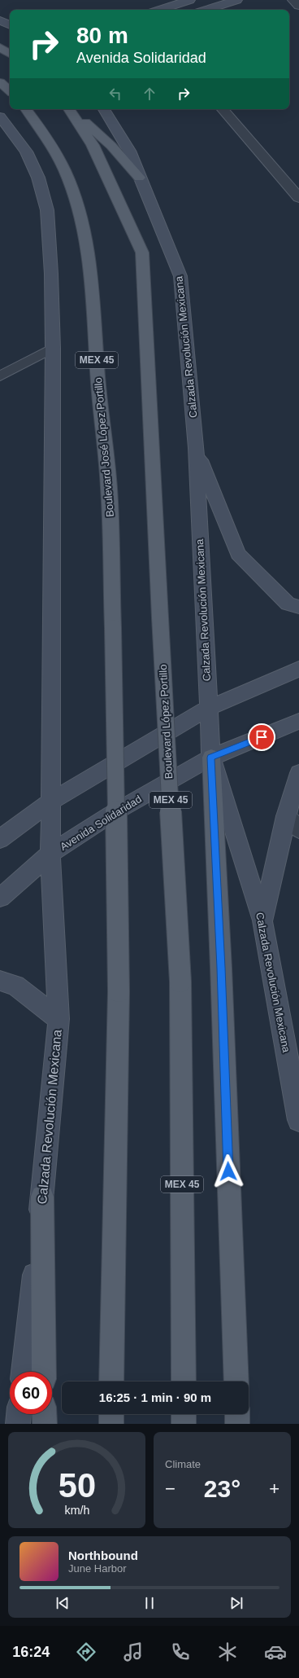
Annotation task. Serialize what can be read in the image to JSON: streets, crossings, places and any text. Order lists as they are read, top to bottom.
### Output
{
  "streets": {
    "main road": ["MEX 45", "Boulevard José López Portillo", "Boulevard López Portillo"],
    "street": ["Calzada Revolución Mexicana", "Avenida Solidaridad"]
  },
  "crossings": [
    ["Calzada Revolución Mexicana", "Avenida Solidaridad"]
  ],
  "page": {
    "turn": ["80 m", "Avenida Solidaridad"],
    "limit": "60",
    "trip": "16:25 · 1 min · 90 m",
    "tile": "Climate",
    "heat": ["−", "23°", "+"],
    "song": ["Northbound", "June Harbor"],
    "tabs": "16:24",
    "gauge": ["50", "km/h"]
  }
}
